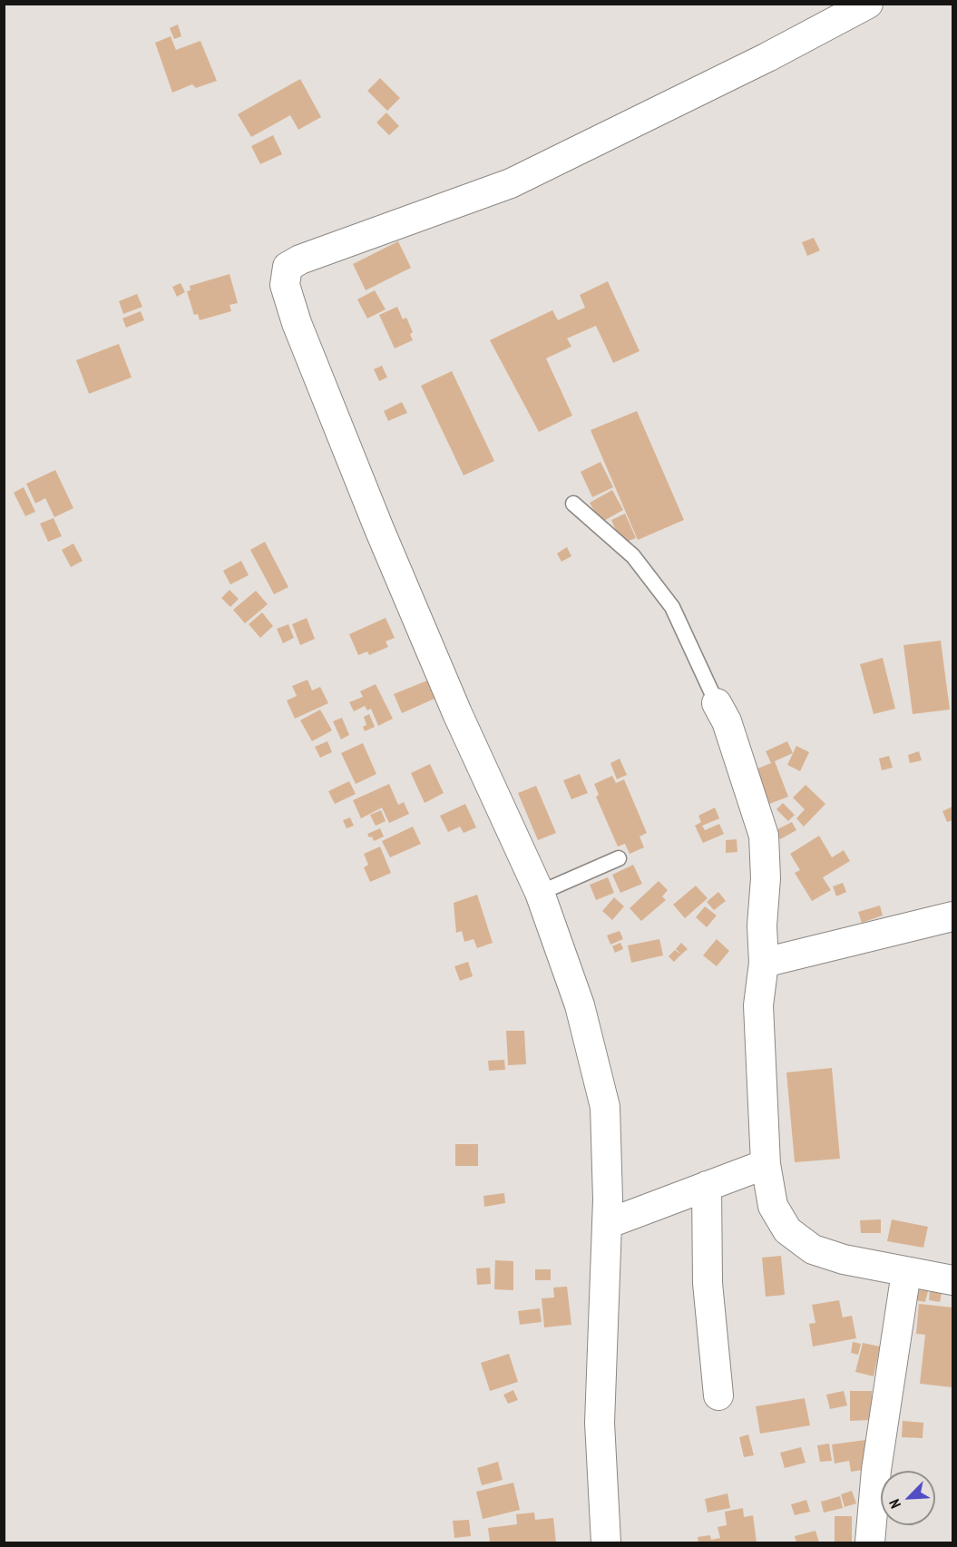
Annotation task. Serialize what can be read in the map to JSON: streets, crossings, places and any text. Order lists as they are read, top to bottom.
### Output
{
  "north": "bottom left"
}
